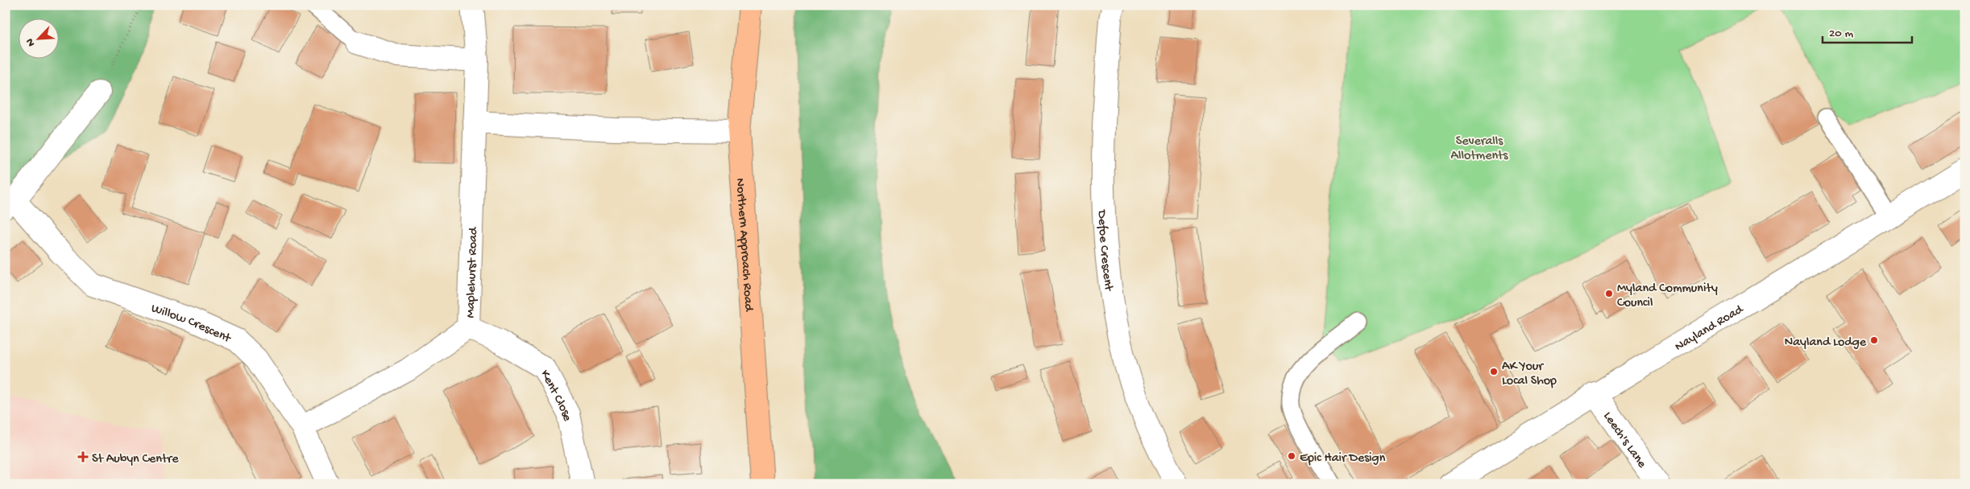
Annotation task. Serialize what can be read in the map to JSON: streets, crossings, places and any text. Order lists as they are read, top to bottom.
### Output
{
  "streets": {
    "main road": ["Northern Approach Road"],
    "street": [
      "Defoe Crescent",
      "Maplehurst Road",
      "Willow Crescent",
      "Nayland Road",
      "Kent Close",
      "Leech's Lane"
    ]
  },
  "crossings": [
    ["Maplehurst Road", "Willow Crescent"],
    ["Maplehurst Road", "Kent Close"],
    ["Nayland Road", "Leech's Lane"]
  ],
  "parks": ["Severalls Allotments"],
  "places": {
    "other": [
      "Myland Community Council",
      "Nayland Lodge",
      "AK Your Local Shop",
      "Epic Hair Design"
    ],
    "health": ["St Aubyn Centre"]
  },
  "scale_bar": "20 m",
  "north": "bottom left"
}
